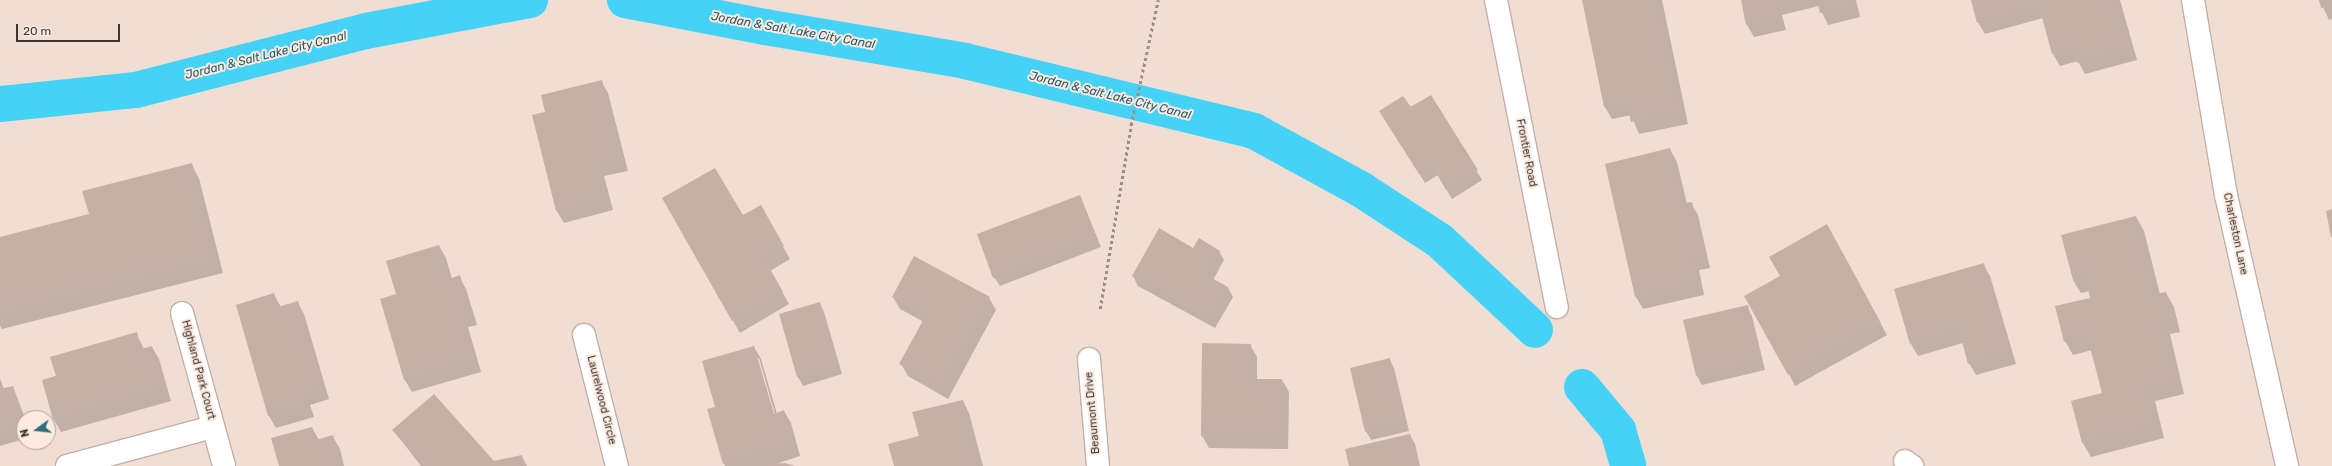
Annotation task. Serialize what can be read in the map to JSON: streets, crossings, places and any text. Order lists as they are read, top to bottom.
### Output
{
  "streets": {
    "street": [
      "Frontier Road",
      "Charleston Lane",
      "Highland Park Court",
      "Laurelwood Circle",
      "Beaumont Drive"
    ]
  },
  "water": ["Jordan & Salt Lake City Canal"],
  "scale_bar": "20 m",
  "north": "left"
}
